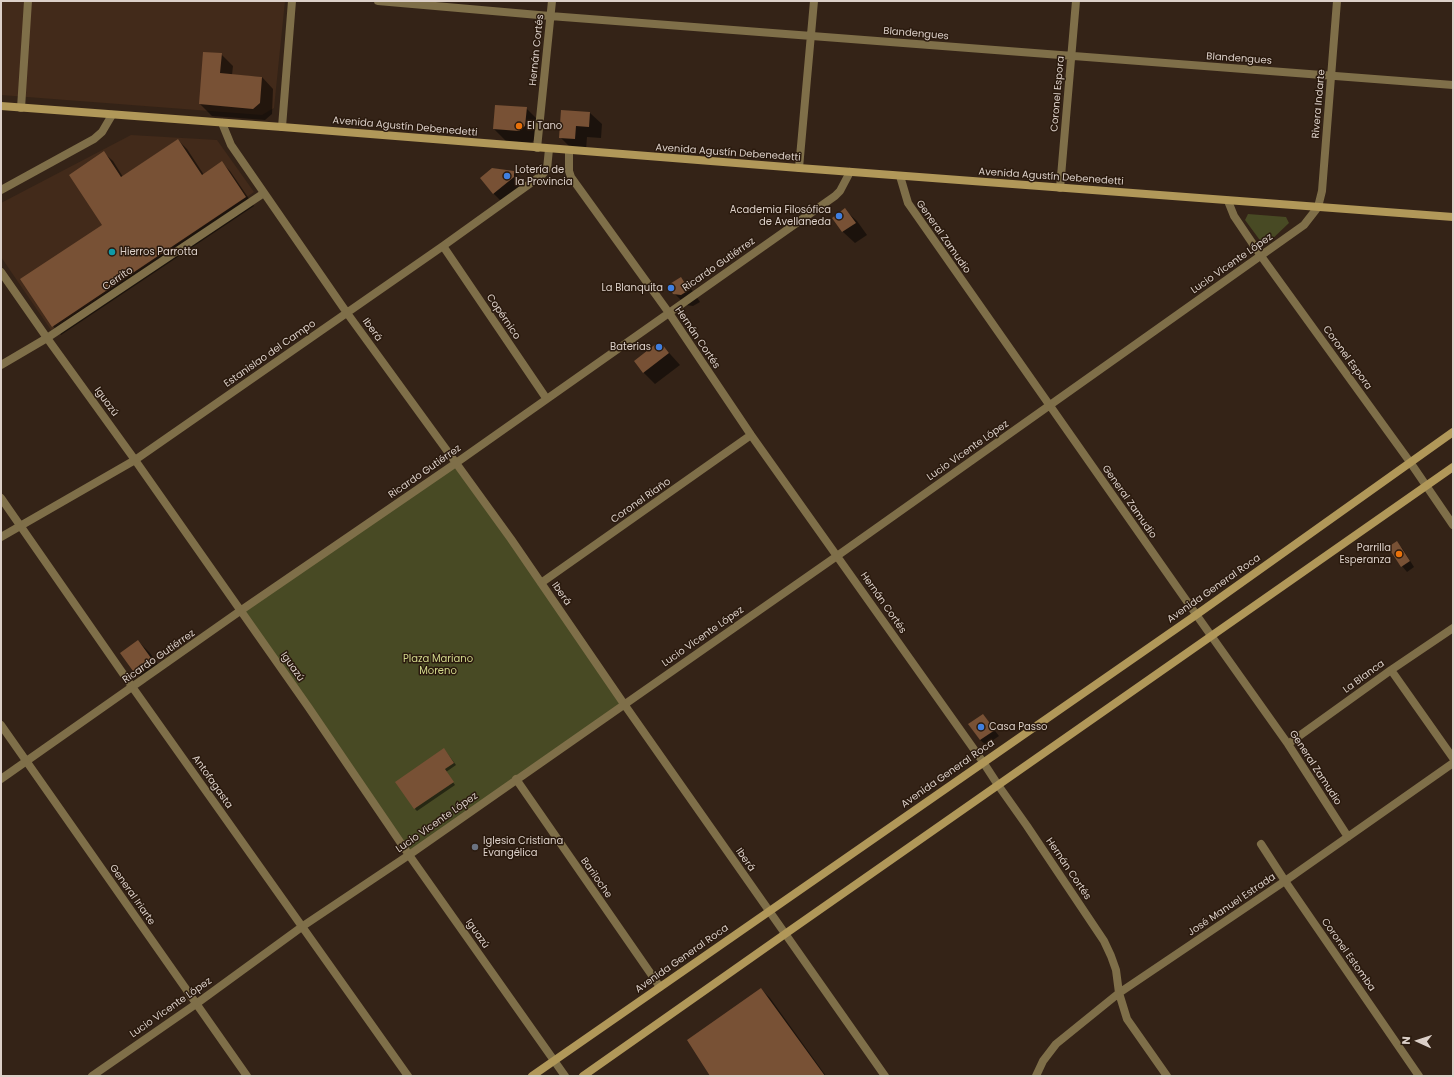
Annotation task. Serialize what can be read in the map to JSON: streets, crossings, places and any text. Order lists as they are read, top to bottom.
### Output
{
  "streets": {
    "main road": ["Avenida Agustín Debenedetti", "Avenida General Roca"],
    "street": [
      "Blandengues",
      "Hernán Cortés",
      "Coronel Espora",
      "Rivera Indarte",
      "General Zamudio",
      "Lucio Vicente López",
      "Ricardo Gutiérrez",
      "Cerrito",
      "Copérnico",
      "Iberá",
      "Estanislao del Campo",
      "Iguazú",
      "Coronel Riaño",
      "La Blanca",
      "Antofagasta",
      "Bariloche",
      "General Iriarte",
      "José Manuel Estrada",
      "Coronel Estomba"
    ]
  },
  "crossings": [
    ["Blandengues", "Hernán Cortés"],
    ["Blandengues", "Coronel Espora"],
    ["Blandengues", "Rivera Indarte"],
    ["Hernán Cortés", "Avenida Agustín Debenedetti"],
    ["Hernán Cortés", "Lucio Vicente López"],
    ["Hernán Cortés", "Ricardo Gutiérrez"],
    ["Hernán Cortés", "Coronel Riaño"],
    ["Hernán Cortés", "Avenida General Roca"],
    ["Hernán Cortés", "José Manuel Estrada"],
    ["Coronel Espora", "Avenida Agustín Debenedetti"],
    ["Coronel Espora", "Lucio Vicente López"],
    ["Coronel Espora", "Avenida General Roca"],
    ["Rivera Indarte", "Avenida Agustín Debenedetti"],
    ["Rivera Indarte", "Lucio Vicente López"],
    ["Avenida Agustín Debenedetti", "General Zamudio"],
    ["Avenida Agustín Debenedetti", "Lucio Vicente López"],
    ["Avenida Agustín Debenedetti", "Ricardo Gutiérrez"],
    ["Avenida Agustín Debenedetti", "Iberá"],
    ["Avenida Agustín Debenedetti", "Estanislao del Campo"],
    ["General Zamudio", "Lucio Vicente López"],
    ["General Zamudio", "Avenida General Roca"],
    ["General Zamudio", "La Blanca"],
    ["General Zamudio", "José Manuel Estrada"],
    ["Lucio Vicente López", "Iberá"],
    ["Lucio Vicente López", "Iguazú"],
    ["Lucio Vicente López", "Antofagasta"],
    ["Lucio Vicente López", "Bariloche"],
    ["Lucio Vicente López", "General Iriarte"],
    ["Ricardo Gutiérrez", "Copérnico"],
    ["Ricardo Gutiérrez", "Iberá"],
    ["Ricardo Gutiérrez", "Iguazú"],
    ["Ricardo Gutiérrez", "Antofagasta"],
    ["Ricardo Gutiérrez", "General Iriarte"],
    ["Cerrito", "Iberá"],
    ["Cerrito", "Iguazú"],
    ["Copérnico", "Estanislao del Campo"],
    ["Iberá", "Estanislao del Campo"],
    ["Iberá", "Coronel Riaño"],
    ["Iberá", "Avenida General Roca"],
    ["Estanislao del Campo", "Iguazú"],
    ["Estanislao del Campo", "Antofagasta"],
    ["Iguazú", "Avenida General Roca"],
    ["Avenida General Roca", "Bariloche"],
    ["José Manuel Estrada", "Coronel Estomba"]
  ],
  "parks": ["Plaza Mariano Moreno"],
  "places": [
    "El Tano",
    "Lotería de la Provincia",
    "Academia Filosófica de Avellaneda",
    "Hierros Parrotta",
    "La Blanquita",
    "Baterias",
    "Parrilla Esperanza",
    "Casa Passo",
    "Iglesia Cristiana Evangélica"
  ],
  "north": "left"
}
